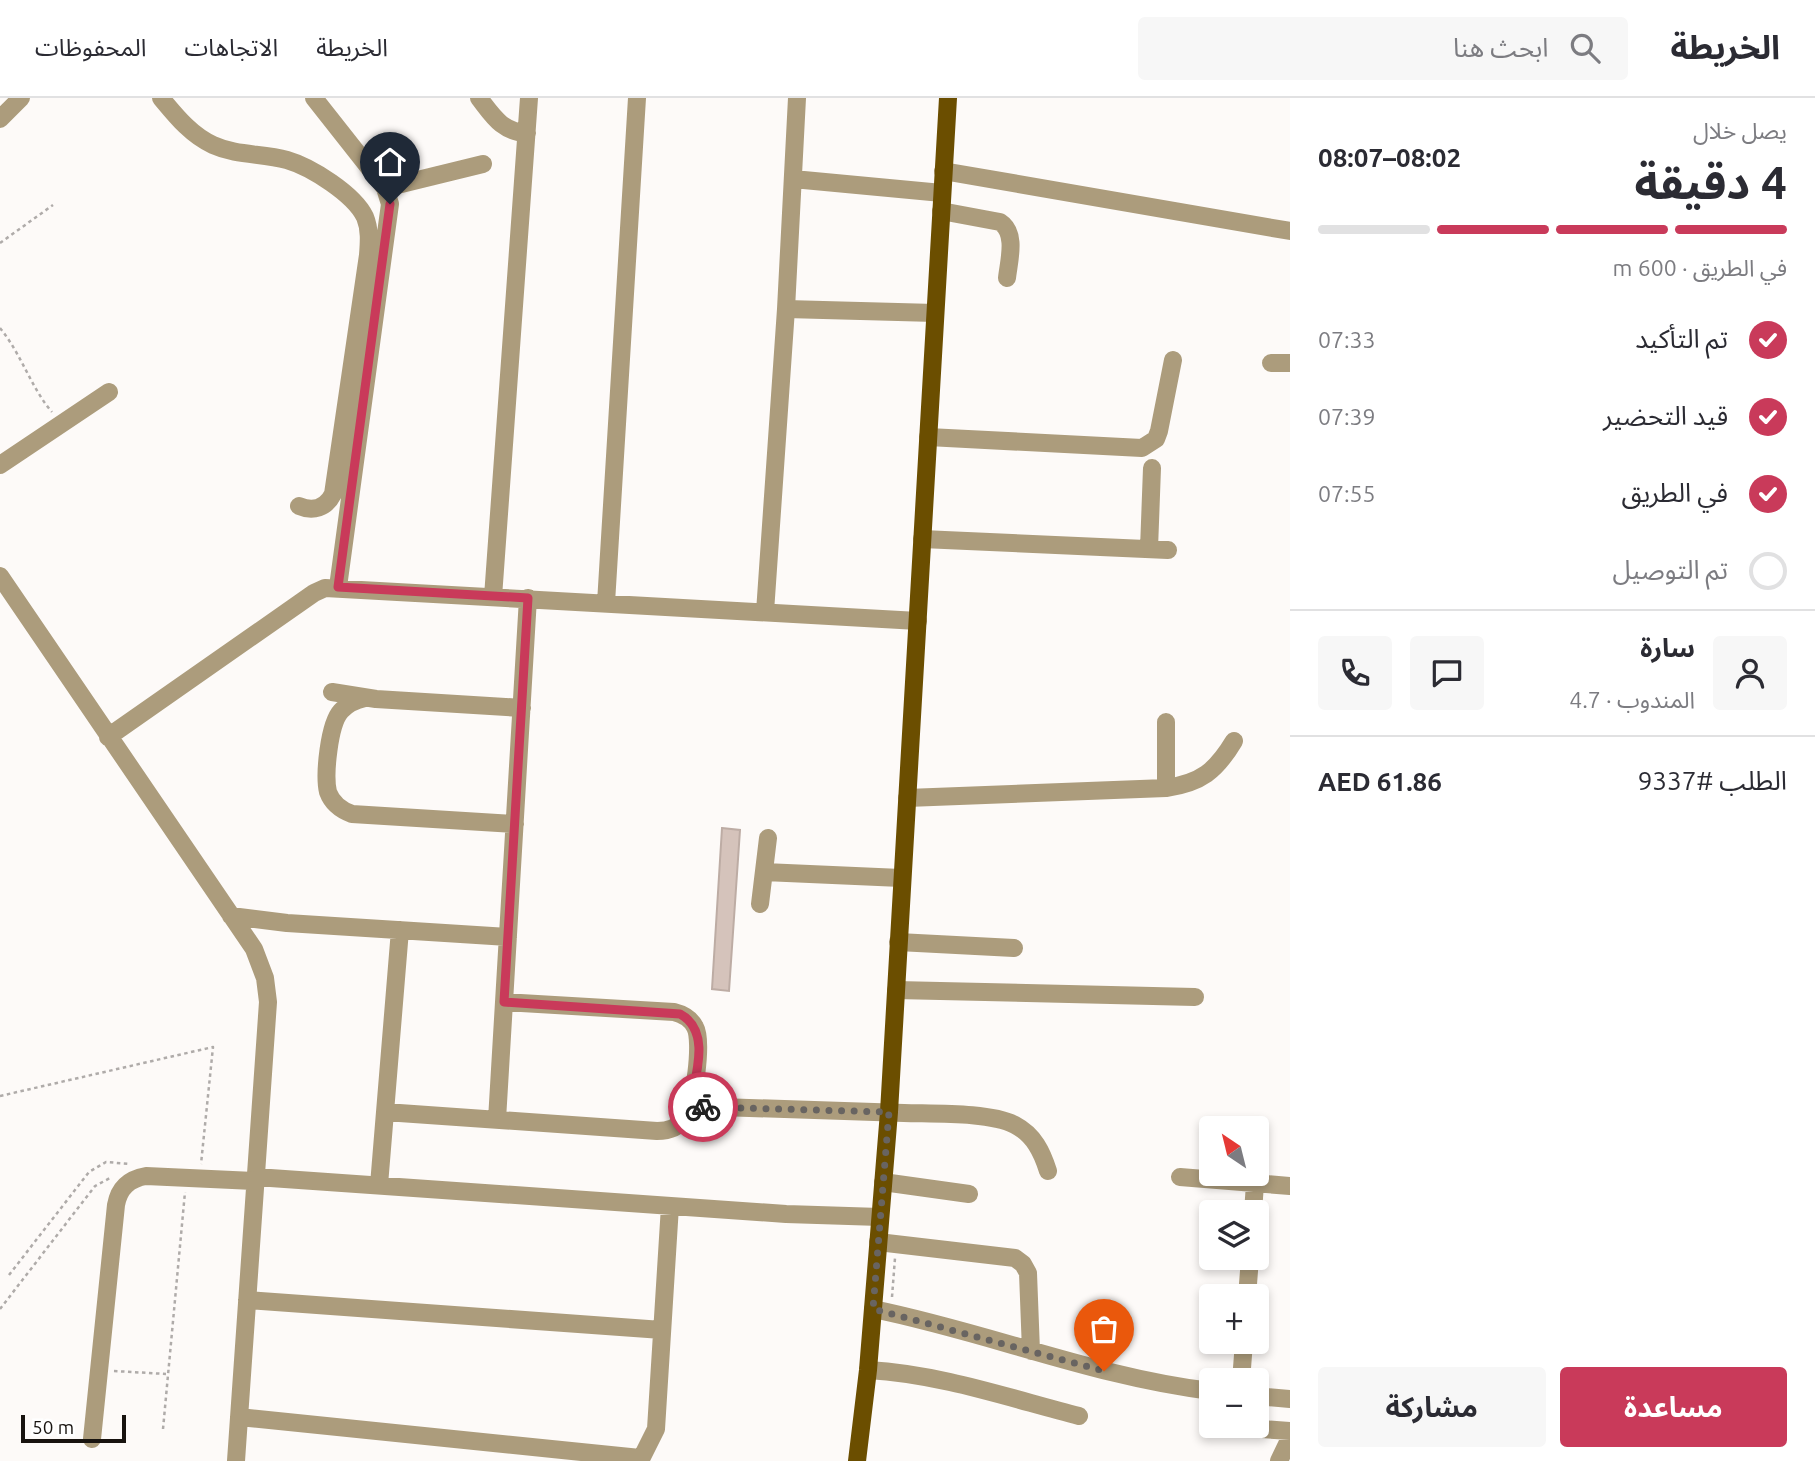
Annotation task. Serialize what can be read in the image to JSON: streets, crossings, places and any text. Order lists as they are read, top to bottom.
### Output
{
  "scale_bar": "50 m",
  "north": "top left",
  "page": {
    "header": "الخريطة",
    "search": "ابحث هنا",
    "nav": ["الخريطة", "الاتجاهات", "المحفوظات"],
    "heading": ["4 دقيقة", "يصل خلال", "08:02–08:07"],
    "panel": [
      "سارة",
      "المندوب · 4.7",
      "الطلب #9337",
      "AED 61.86"
    ],
    "bar": "في الطريق · 600 m",
    "list": [
      ["تم التأكيد", "07:33"],
      ["قيد التحضير", "07:39"],
      ["في الطريق", "07:55"],
      "تم التوصيل"
    ],
    "map_buttons": ["+", "−"],
    "buttons": ["مساعدة", "مشاركة"],
    "scale": "50 m"
  }
}
